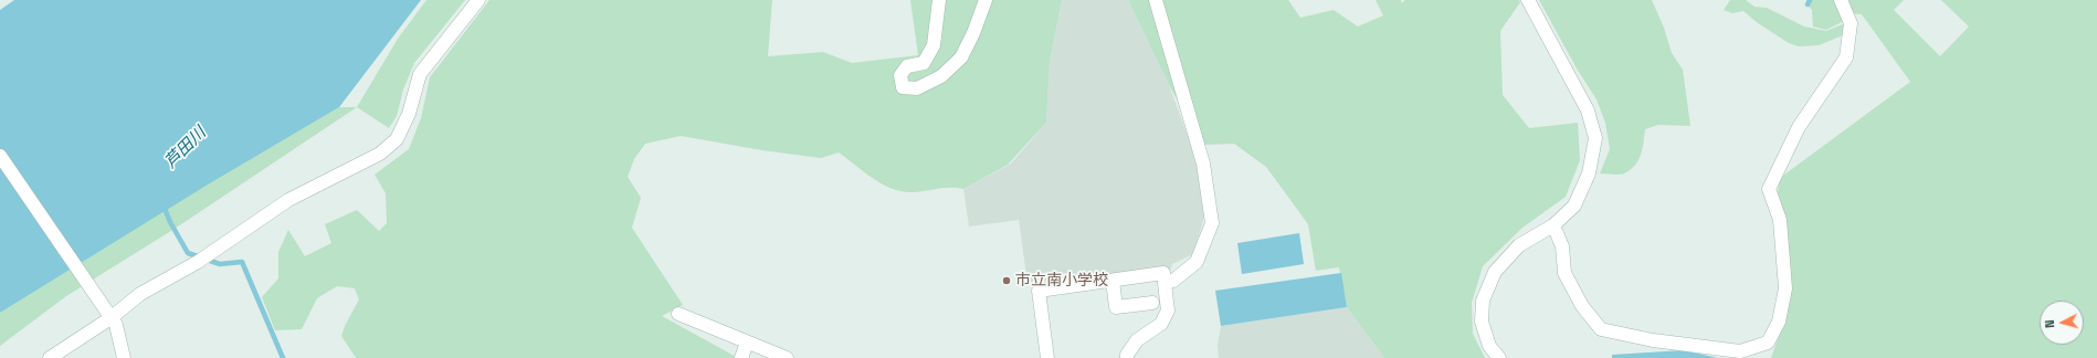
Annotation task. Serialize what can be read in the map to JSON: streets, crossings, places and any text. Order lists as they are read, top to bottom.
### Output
{
  "water": ["芦田川"],
  "places": ["市立南小学校"],
  "north": "left"
}
